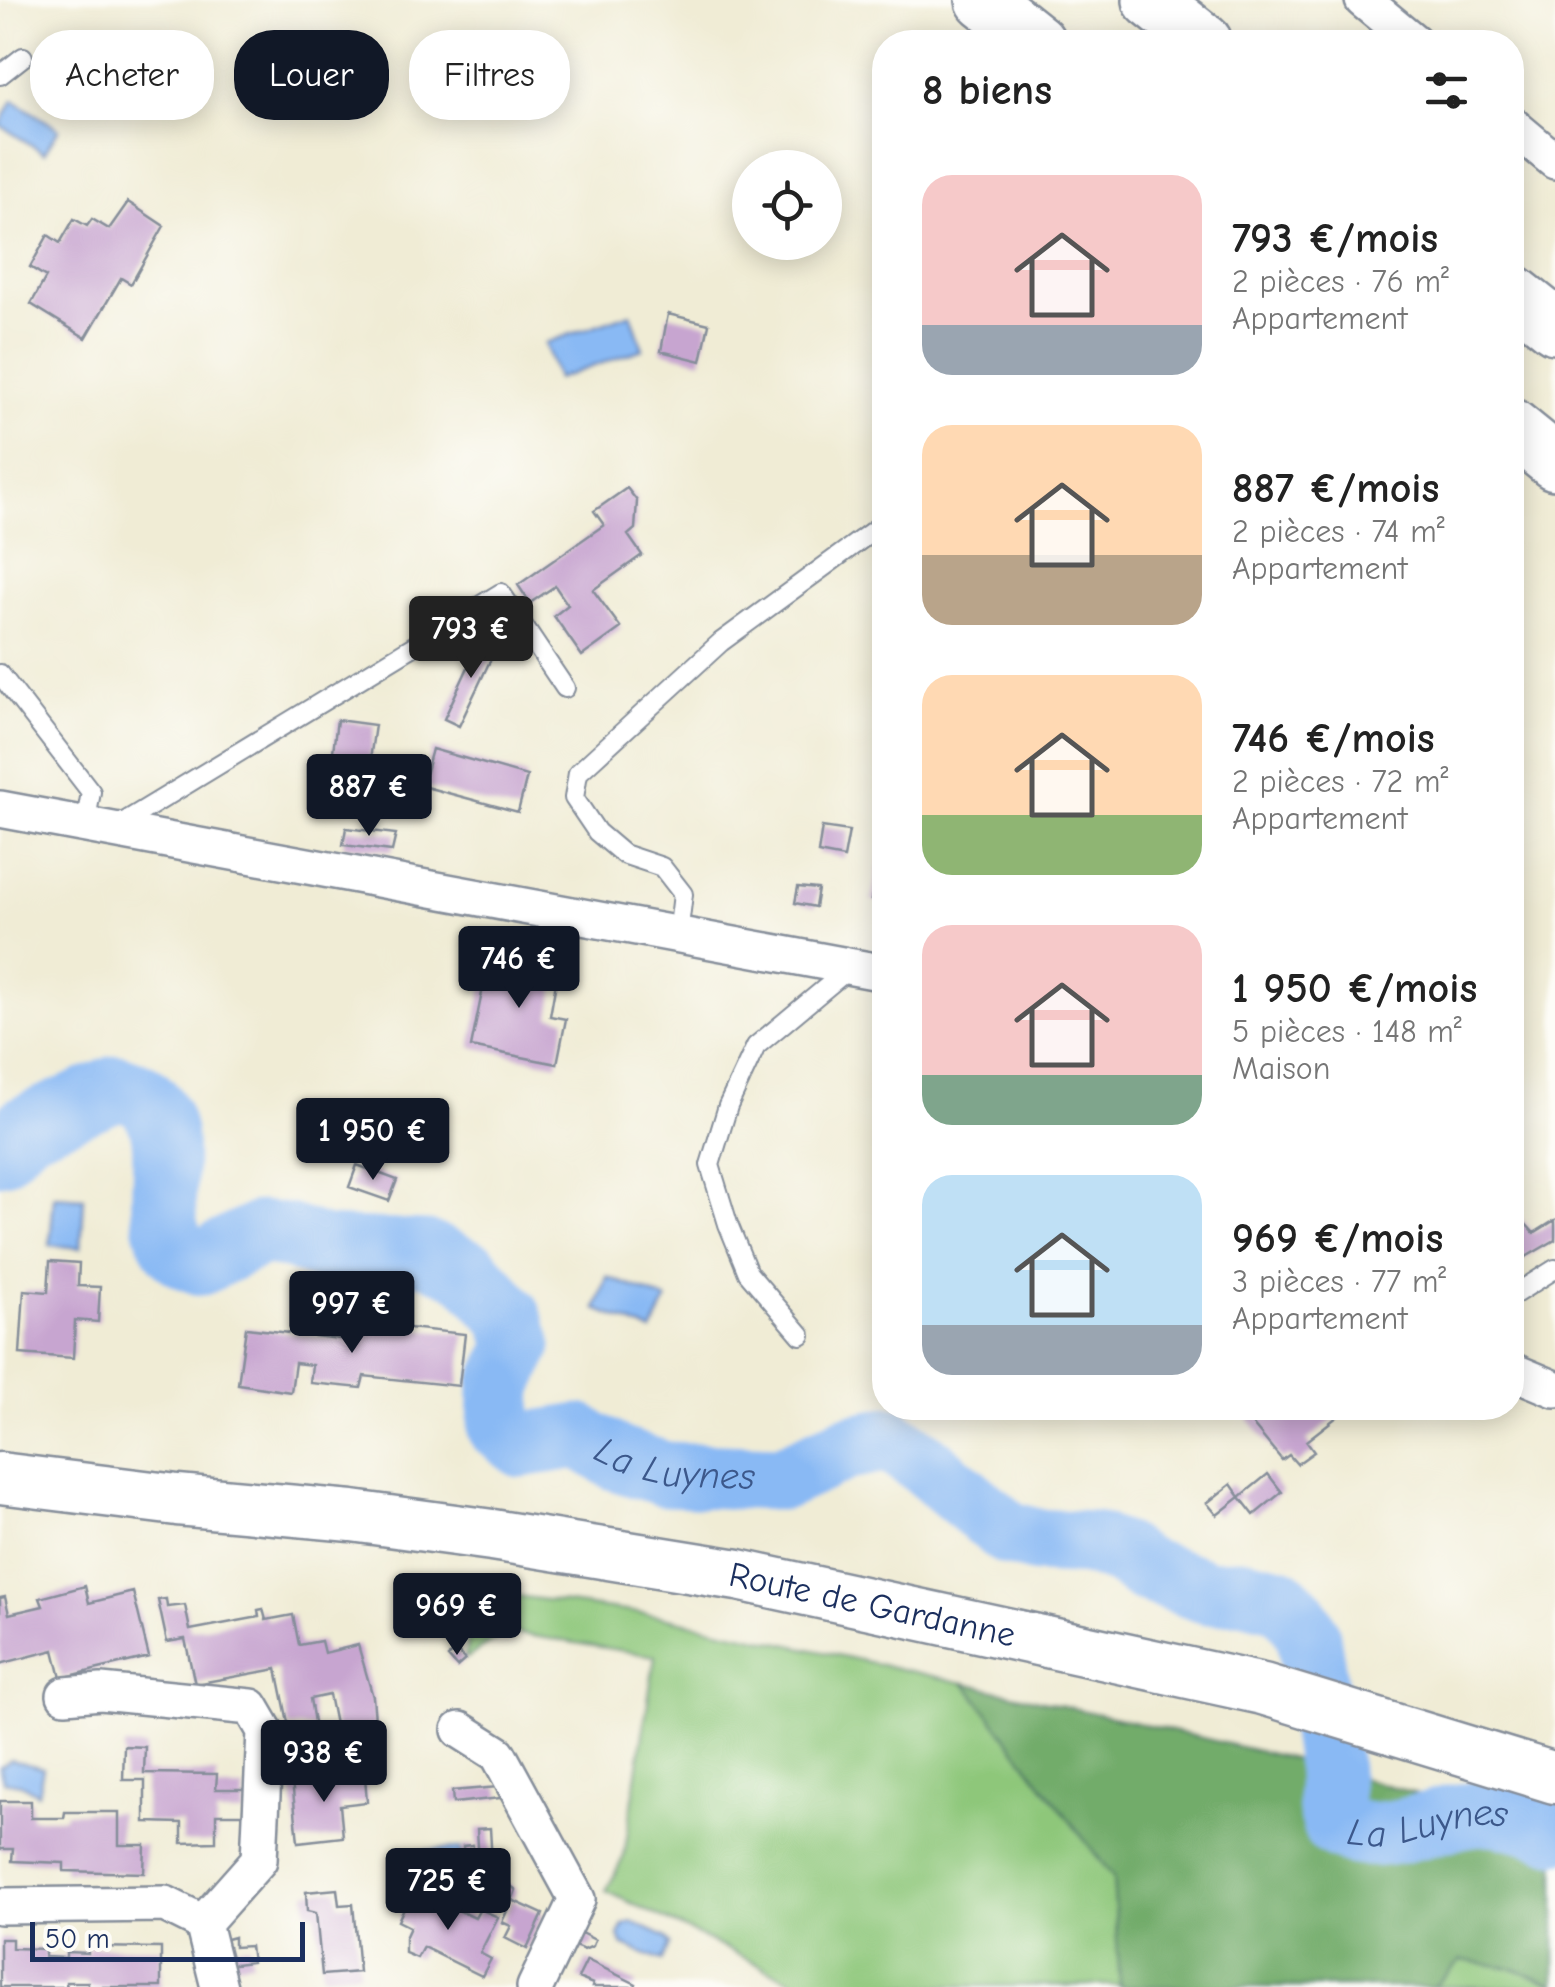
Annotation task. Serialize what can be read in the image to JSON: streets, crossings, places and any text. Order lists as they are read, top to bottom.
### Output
{
  "streets": {
    "main road": ["Route de Gardanne"]
  },
  "water": ["La Luynes"],
  "scale_bar": "50 m",
  "page": {
    "chip": ["Acheter", "Louer", "Filtres"],
    "heading": "8 biens",
    "list": [
      {
        "name": "793 €/mois",
        "note": "2 pièces · 76 m² · Appartement"
      },
      {
        "name": "887 €/mois",
        "note": "2 pièces · 74 m² · Appartement"
      },
      {
        "name": "746 €/mois",
        "note": "2 pièces · 72 m² · Appartement"
      },
      {
        "name": "1 950 €/mois",
        "note": "5 pièces · 148 m² · Maison"
      },
      {
        "name": "969 €/mois",
        "note": "3 pièces · 77 m² · Appartement"
      }
    ],
    "price": [
      "793 €",
      "887 €",
      "746 €",
      "1 950 €",
      "997 €",
      "969 €",
      "938 €",
      "725 €"
    ],
    "scale": "50 m"
  }
}
